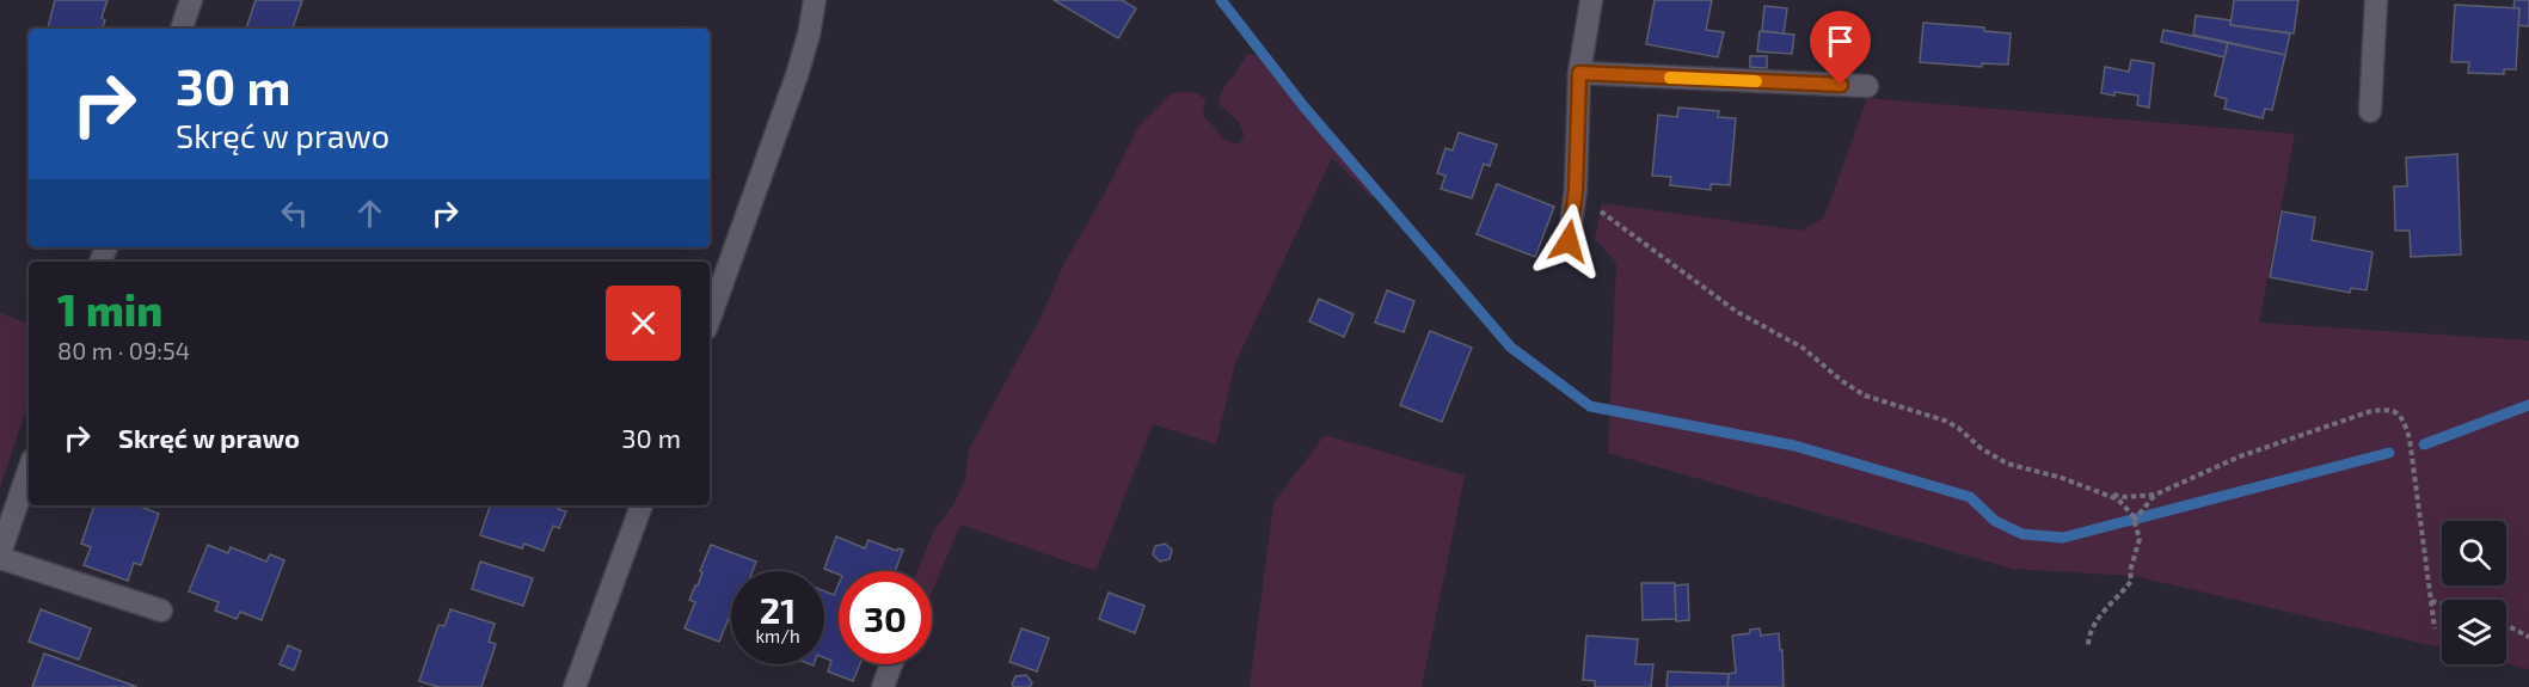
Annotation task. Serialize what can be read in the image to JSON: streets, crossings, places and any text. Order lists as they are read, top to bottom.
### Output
{
  "page": {
    "turn": ["30 m", "Skręć w prawo"],
    "heading": ["1 min", "80 m · 09:54"],
    "list": [
      {
        "name": "Skręć w prawo",
        "value": "30 m"
      }
    ],
    "speed": "21 km/h",
    "limit": "30"
  }
}
